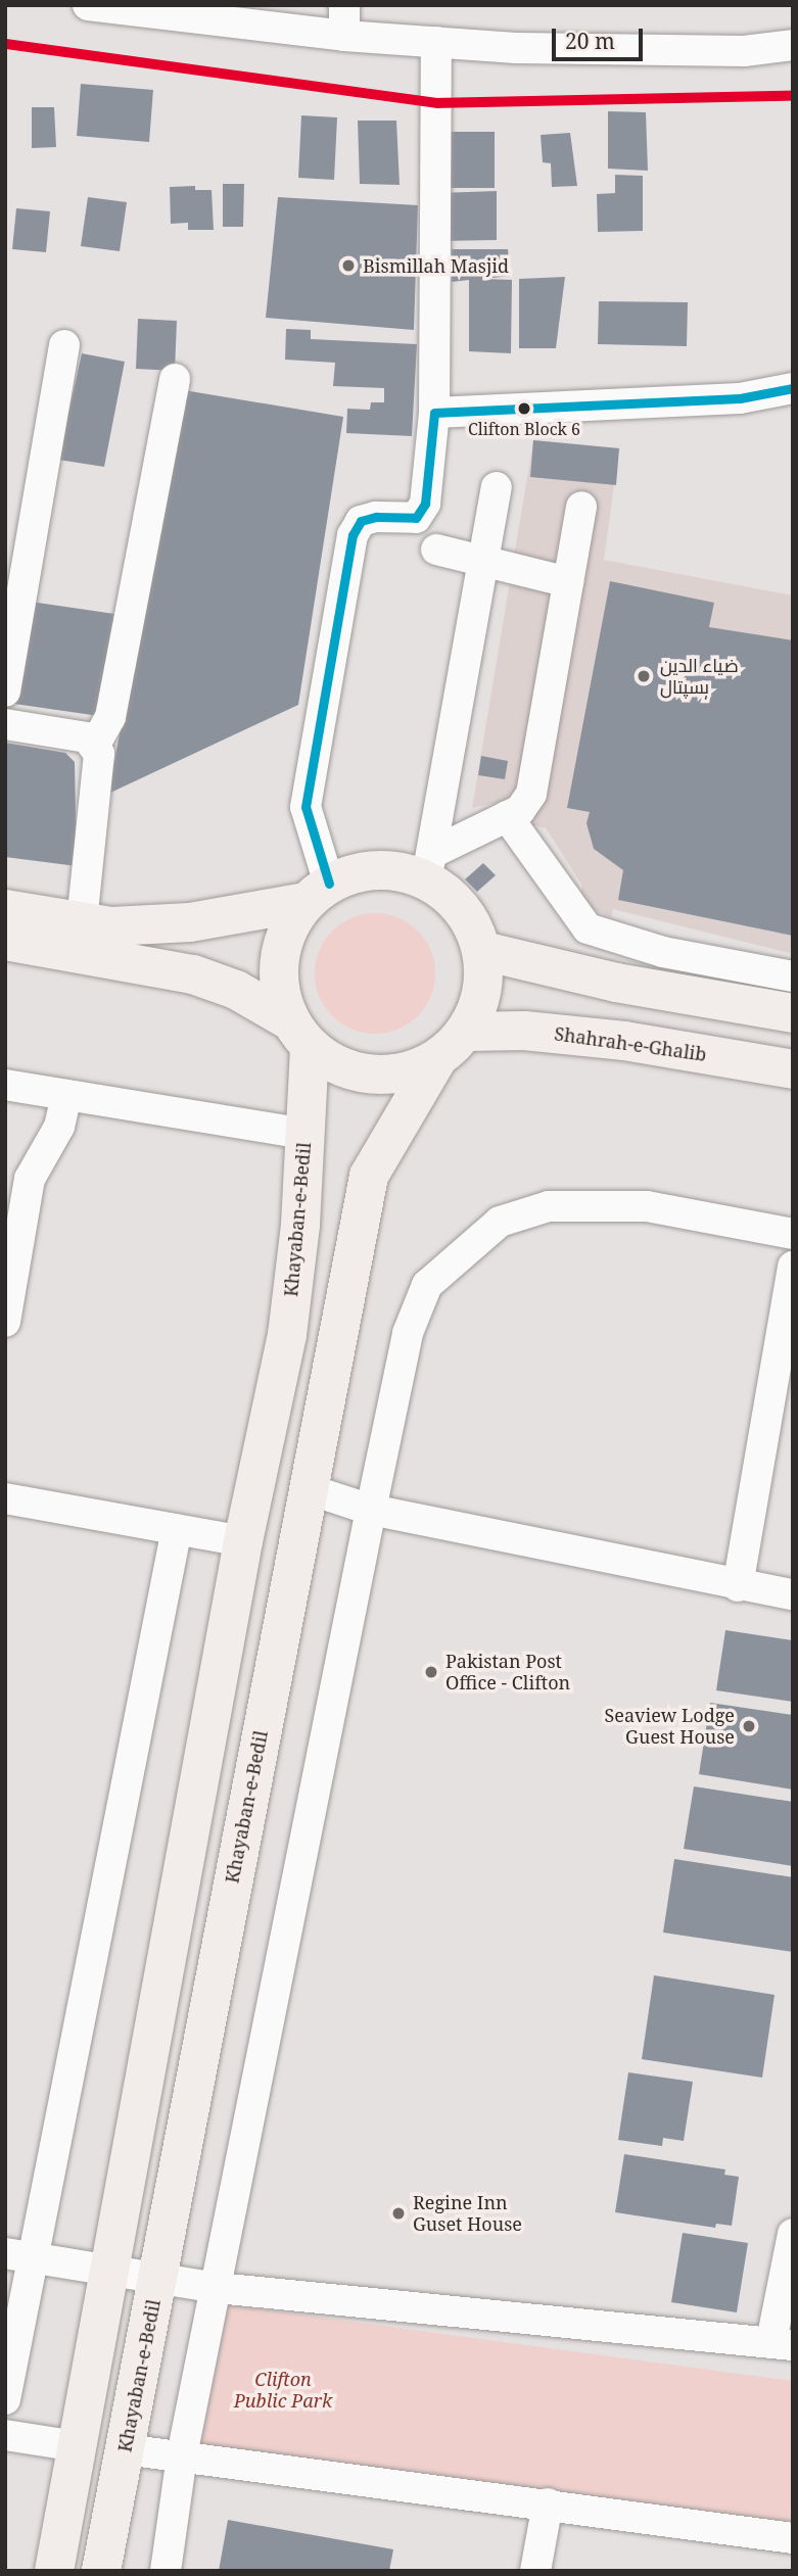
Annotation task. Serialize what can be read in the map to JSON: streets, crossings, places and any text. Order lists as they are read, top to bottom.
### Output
{
  "streets": {
    "main road": ["Shahrah-e-Ghalib", "Khayaban-e-Bedil"]
  },
  "crossings": [
    ["Shahrah-e-Ghalib", "Khayaban-e-Bedil"]
  ],
  "parks": ["Clifton Public Park"],
  "places": [
    "Bismillah Masjid",
    "Clifton Block 6",
    "ضیاء الدین ہسپتال",
    "Pakistan Post Office - Clifton",
    "Seaview Lodge Guest House",
    "Regine Inn Guset House"
  ],
  "scale_bar": "20 m"
}
